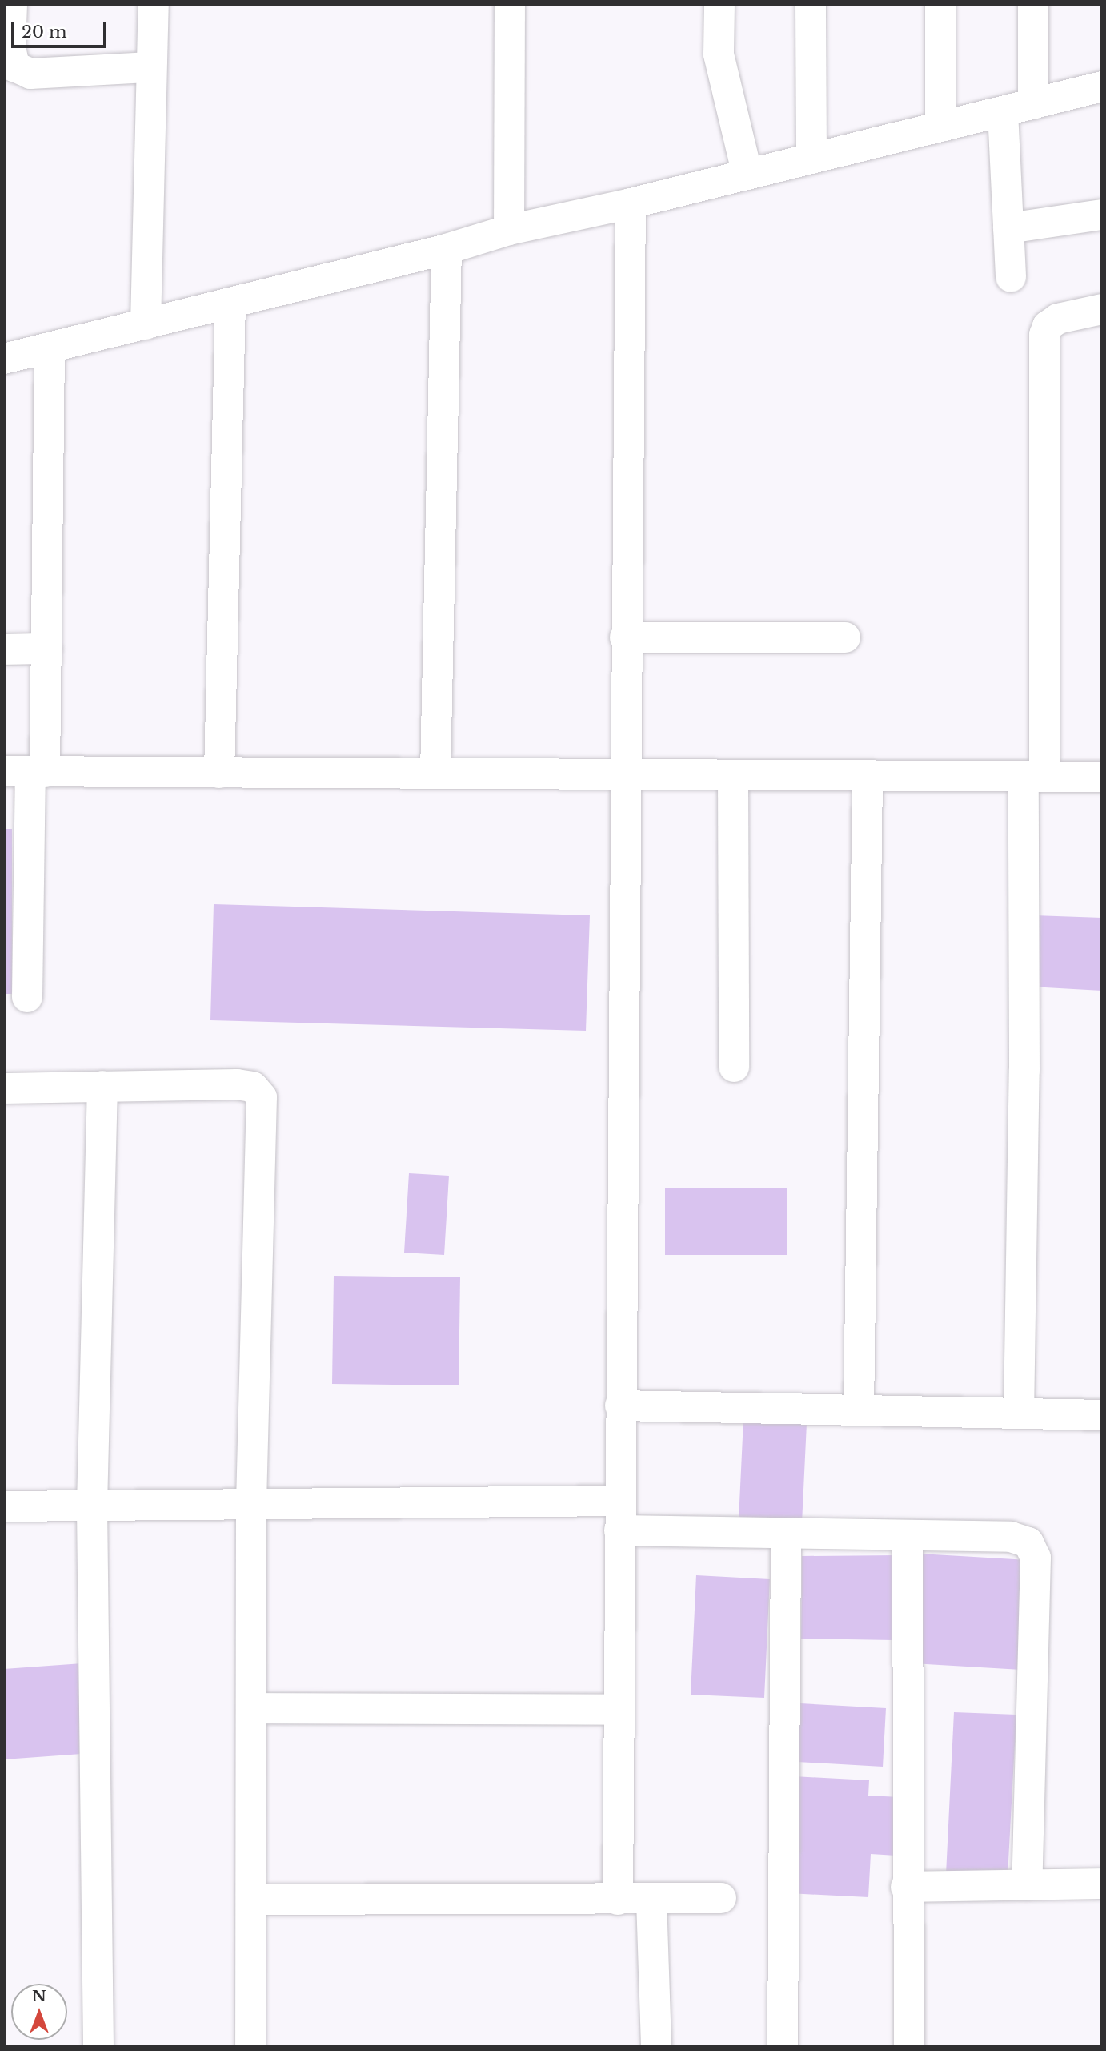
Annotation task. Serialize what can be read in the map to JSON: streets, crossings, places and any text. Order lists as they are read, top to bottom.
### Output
{
  "scale_bar": "20 m",
  "north": "top"
}
